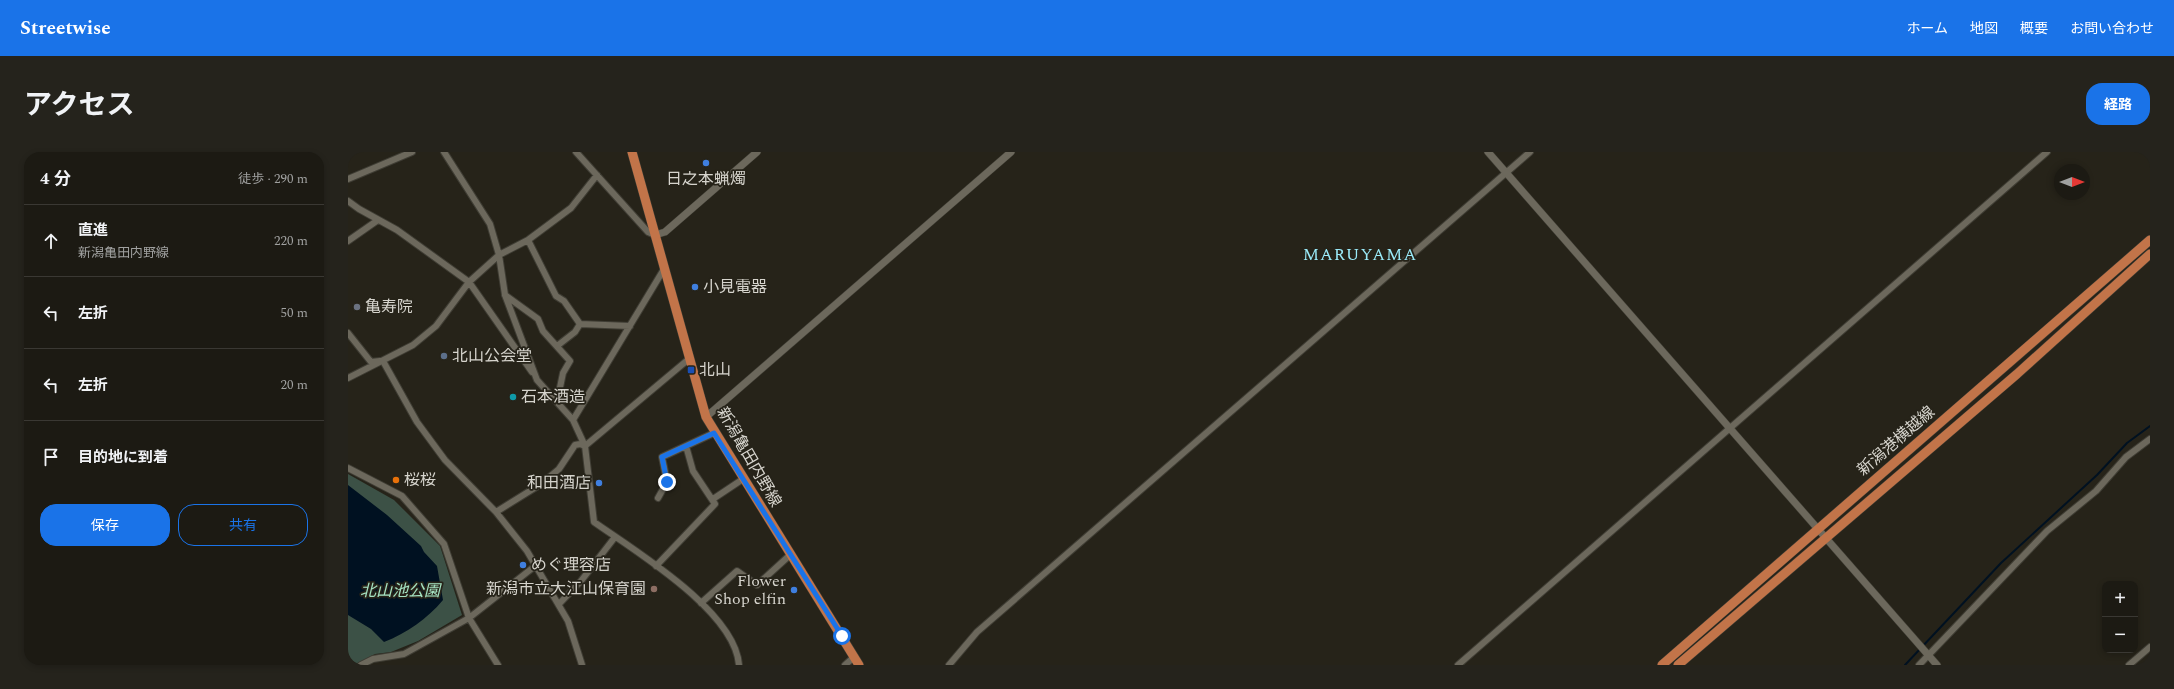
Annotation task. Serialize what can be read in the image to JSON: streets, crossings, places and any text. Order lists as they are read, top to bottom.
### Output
{
  "streets": {
    "main road": ["新潟港横越線", "新潟亀田内野線"]
  },
  "districts": ["MARUYAMA"],
  "parks": ["北山池公園"],
  "places": {
    "other": [
      "日之本蝋燭",
      "小見電器",
      "亀寿院",
      "北山公会堂",
      "石本酒造",
      "桜桜",
      "和田酒店",
      "めぐ理容店",
      "新潟市立大江山保育園",
      "Flower Shop elfin"
    ],
    "transit": ["北山"]
  },
  "north": "right",
  "page": {
    "header": "Streetwise",
    "nav": [
      "ホーム",
      "地図",
      "概要",
      "お問い合わせ"
    ],
    "title": "アクセス",
    "buttons": [
      "経路",
      ["保存", "共有"]
    ],
    "heading": ["4 分", "徒歩 · 290 m"],
    "list": [
      ["直進", "新潟亀田内野線", "220 m"],
      ["左折", "50 m"],
      ["左折", "20 m"],
      "目的地に到着"
    ],
    "map_buttons": ["+", "−"]
  }
}
